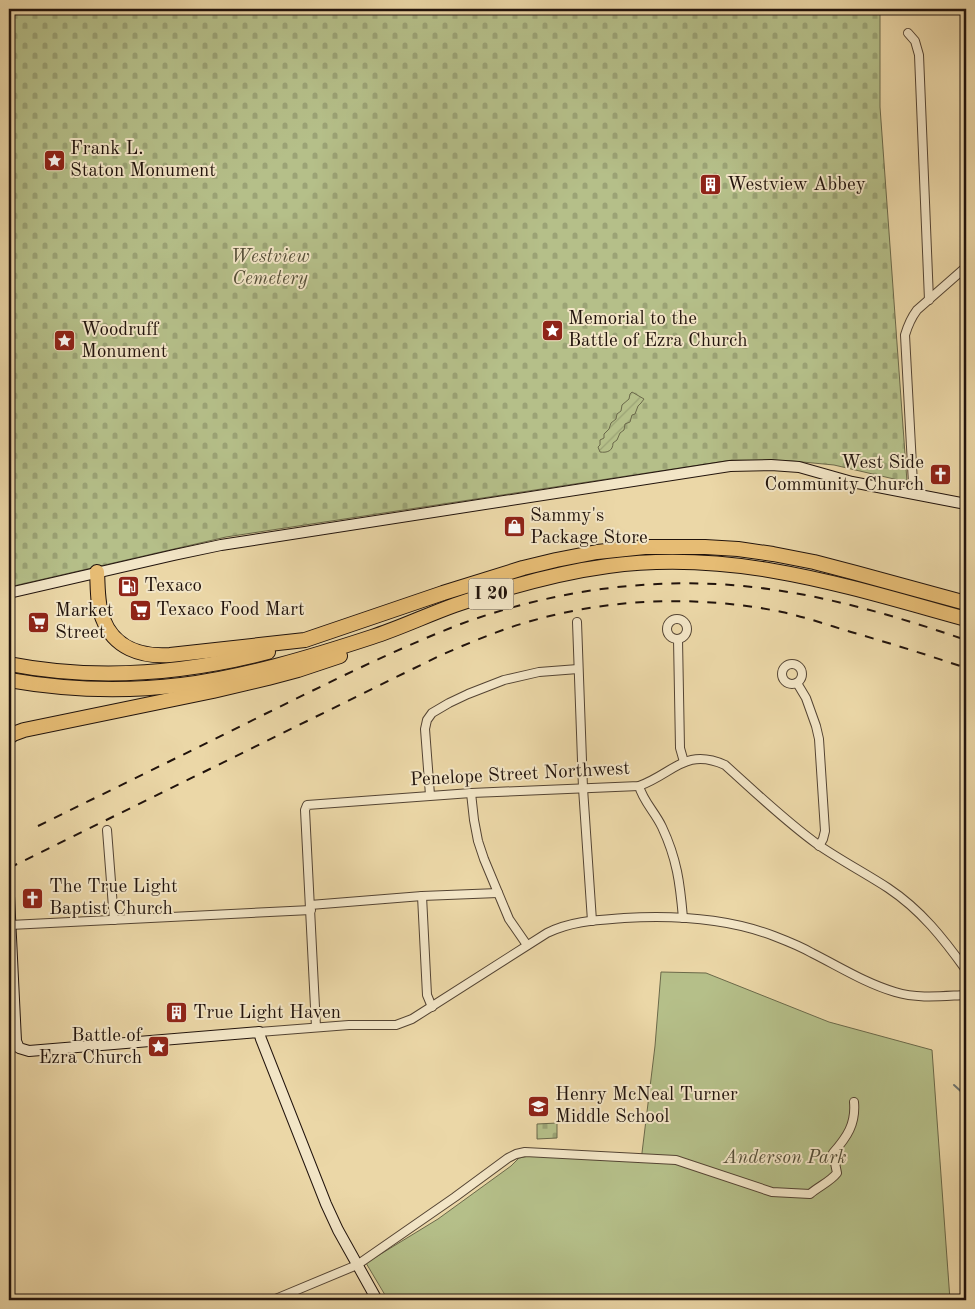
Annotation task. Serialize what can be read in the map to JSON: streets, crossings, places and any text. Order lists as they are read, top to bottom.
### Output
{
  "streets": {
    "highway": ["I 20"],
    "street": ["Penelope Street Northwest"]
  },
  "parks": ["Westview Cemetery", "Anderson Park"],
  "places": {
    "place": [
      "Frank L. Staton Monument",
      "Memorial to the Battle of Ezra Church",
      "Woodruff Monument",
      "Battle of Ezra Church"
    ],
    "building": ["Westview Abbey", "True Light Haven"],
    "church": ["West Side Community Church", "The True Light Baptist Church"],
    "shop": ["Sammy's Package Store"],
    "fuel station": ["Texaco"],
    "supermarket": ["Texaco Food Mart", "Market Street"],
    "school or university": ["Henry McNeal Turner Middle School"]
  }
}
